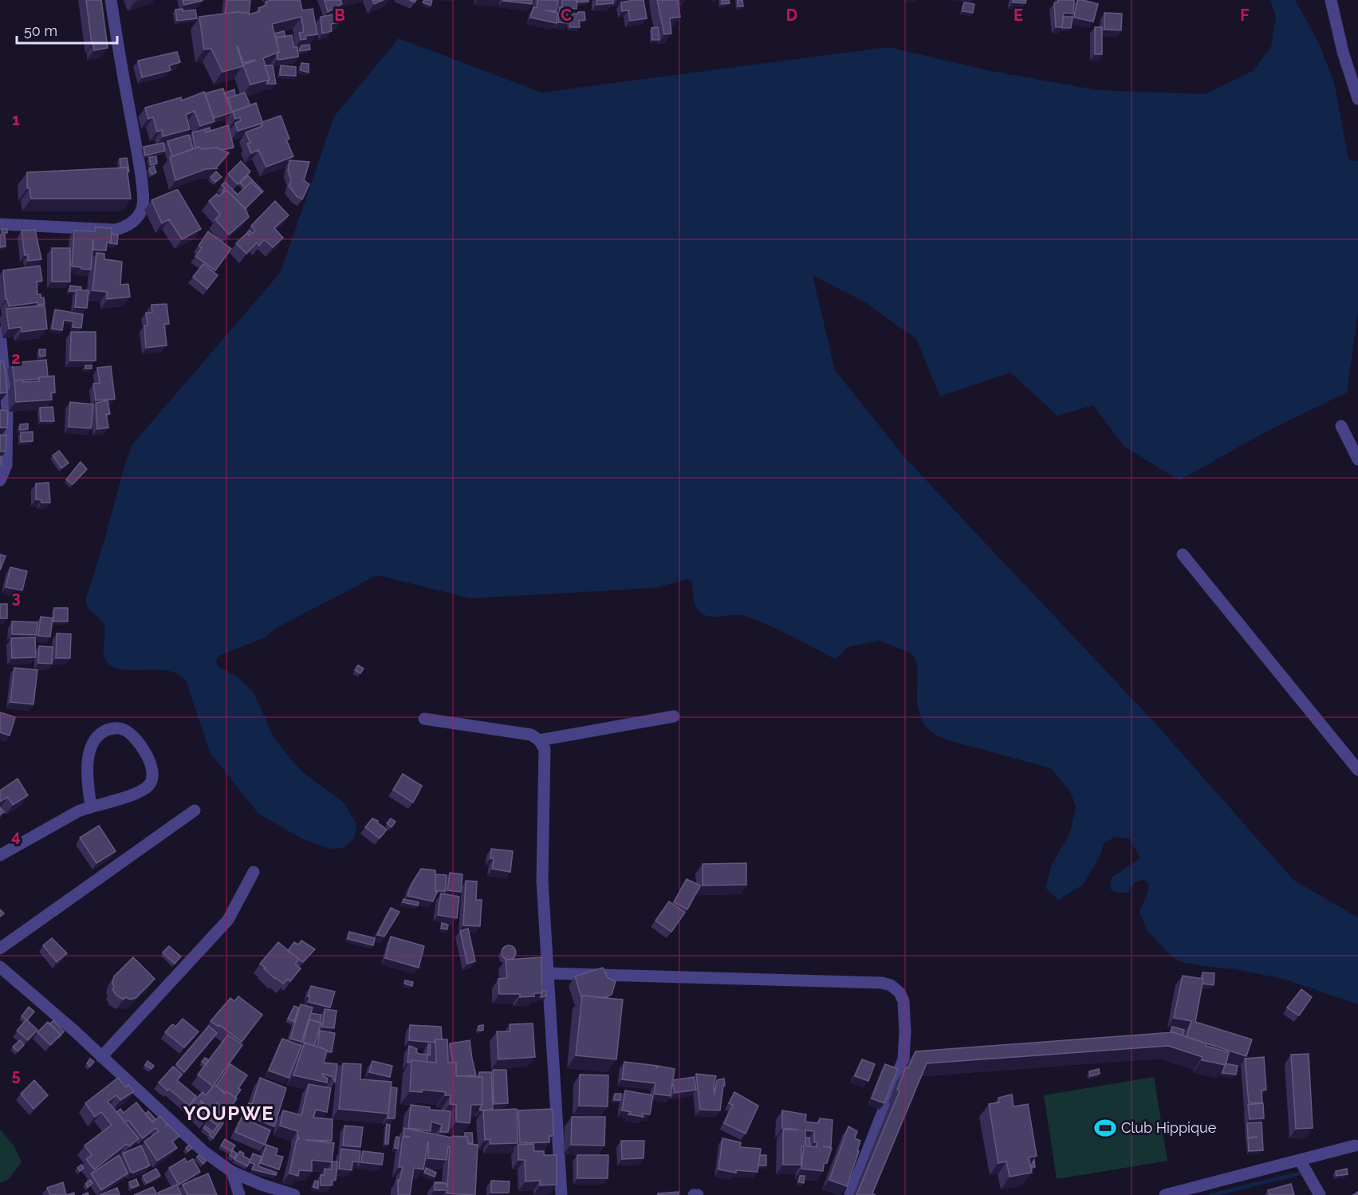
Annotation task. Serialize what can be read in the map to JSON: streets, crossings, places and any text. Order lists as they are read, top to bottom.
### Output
{
  "districts": ["YOUPWE"],
  "places": {
    "sports": ["Club Hippique"]
  },
  "scale_bar": "50 m",
  "grid": {
    "columns": [
      "B",
      "C",
      "D",
      "E",
      "F"
    ],
    "rows": [
      "1",
      "2",
      "3",
      "4",
      "5"
    ]
  }
}
